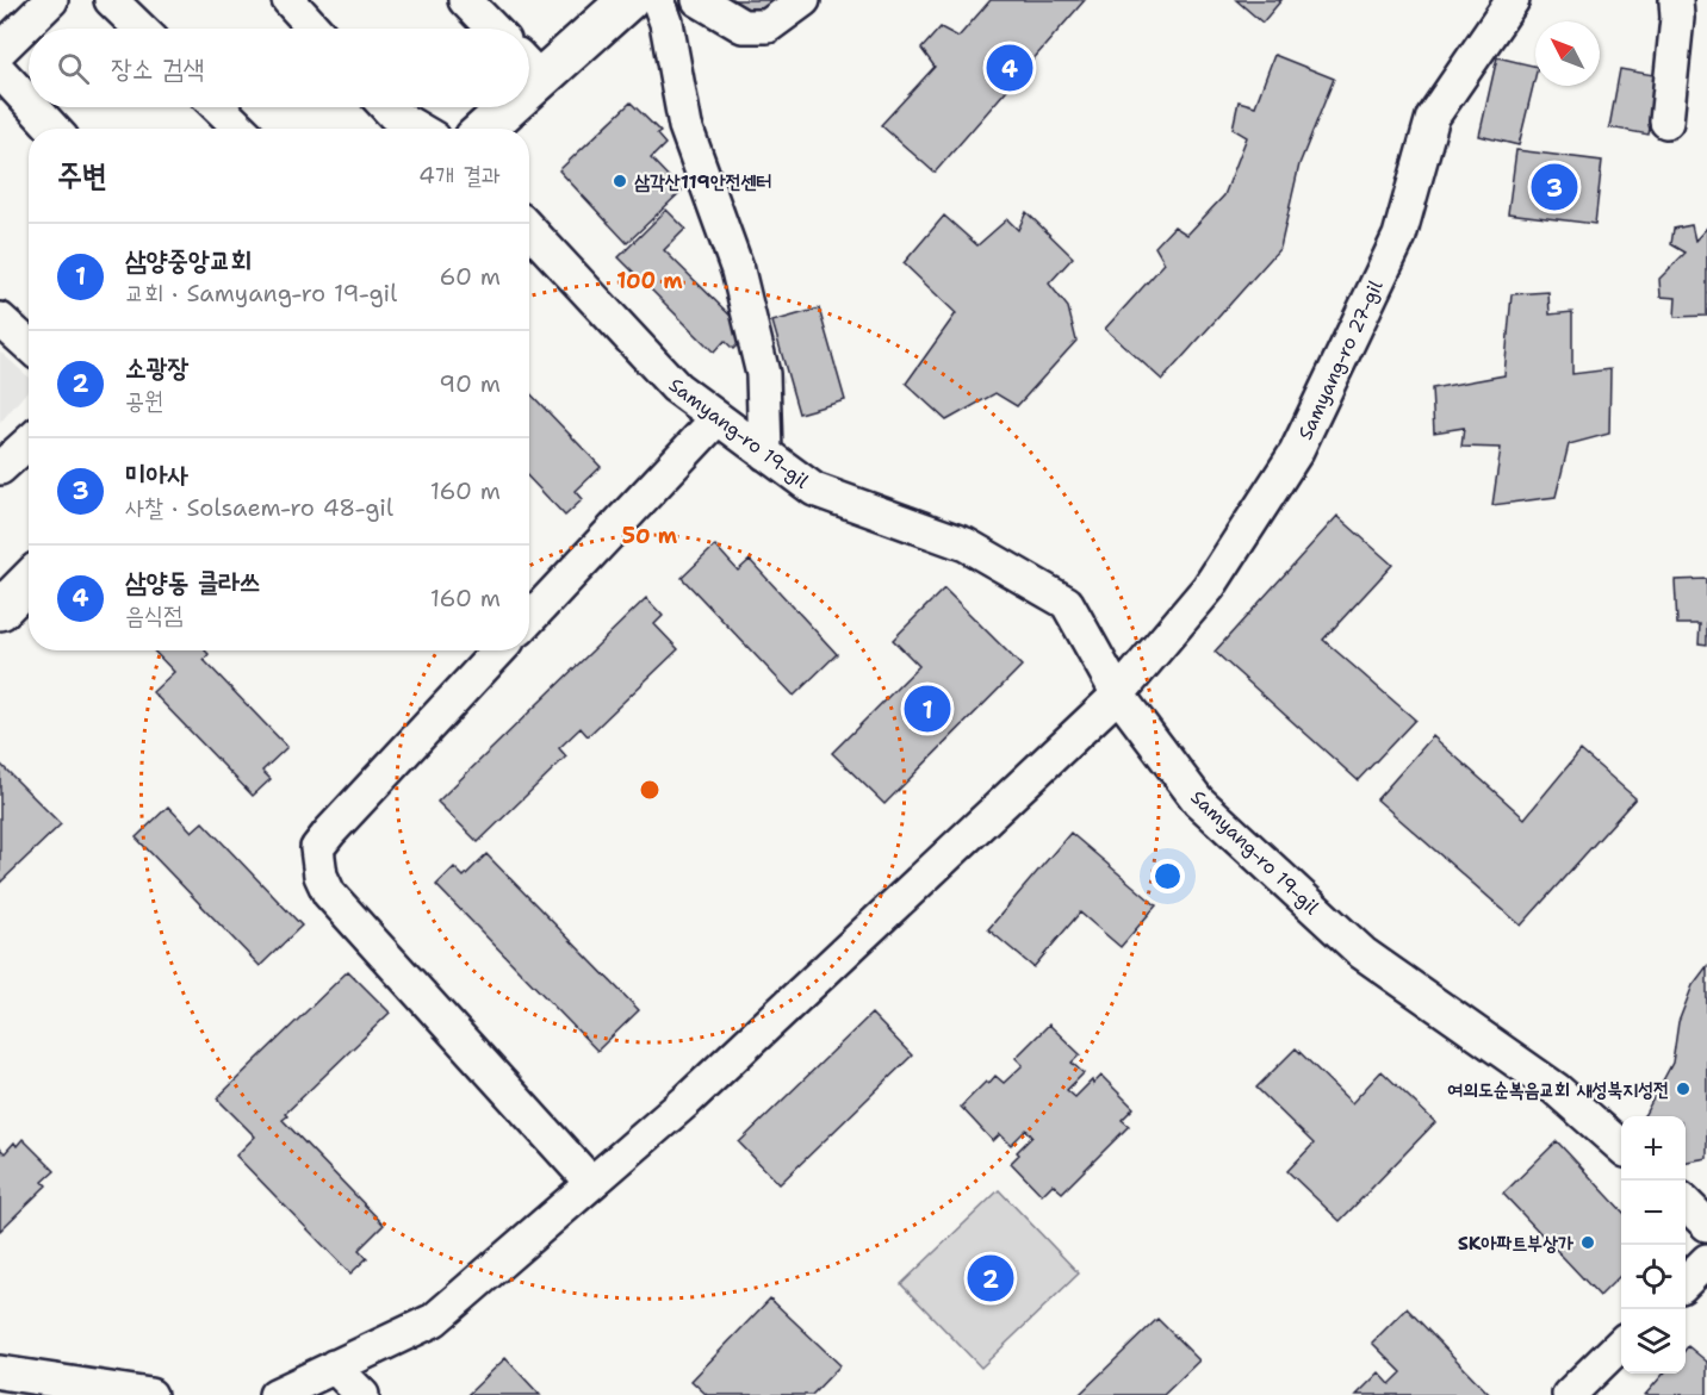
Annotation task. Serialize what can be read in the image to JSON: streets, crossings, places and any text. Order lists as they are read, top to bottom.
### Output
{
  "streets": {
    "street": ["Samyang-ro 27-gil", "Samyang-ro 19-gil"]
  },
  "crossings": [
    ["Samyang-ro 27-gil", "Samyang-ro 19-gil"]
  ],
  "places": ["삼각산119안전센터", "여의도순복음교회 새성북지성전", "SK아파트부상가"],
  "north": "top left",
  "page": {
    "search": "장소 검색",
    "pins": [
      "4",
      "3",
      "1",
      "2"
    ],
    "heading": ["주변", "4개 결과"],
    "list": [
      {
        "mark": "1",
        "name": "삼양중앙교회",
        "note": "교회 · Samyang-ro 19-gil",
        "value": "60 m"
      },
      {
        "mark": "2",
        "name": "소광장",
        "note": "공원",
        "value": "90 m"
      },
      {
        "mark": "3",
        "name": "미아사",
        "note": "사찰 · Solsaem-ro 48-gil",
        "value": "160 m"
      },
      {
        "mark": "4",
        "name": "삼양동 클라쓰",
        "note": "음식점",
        "value": "160 m"
      }
    ],
    "map_buttons": ["+", "−"]
  },
  "rings": ["100 m", "50 m"]
}
